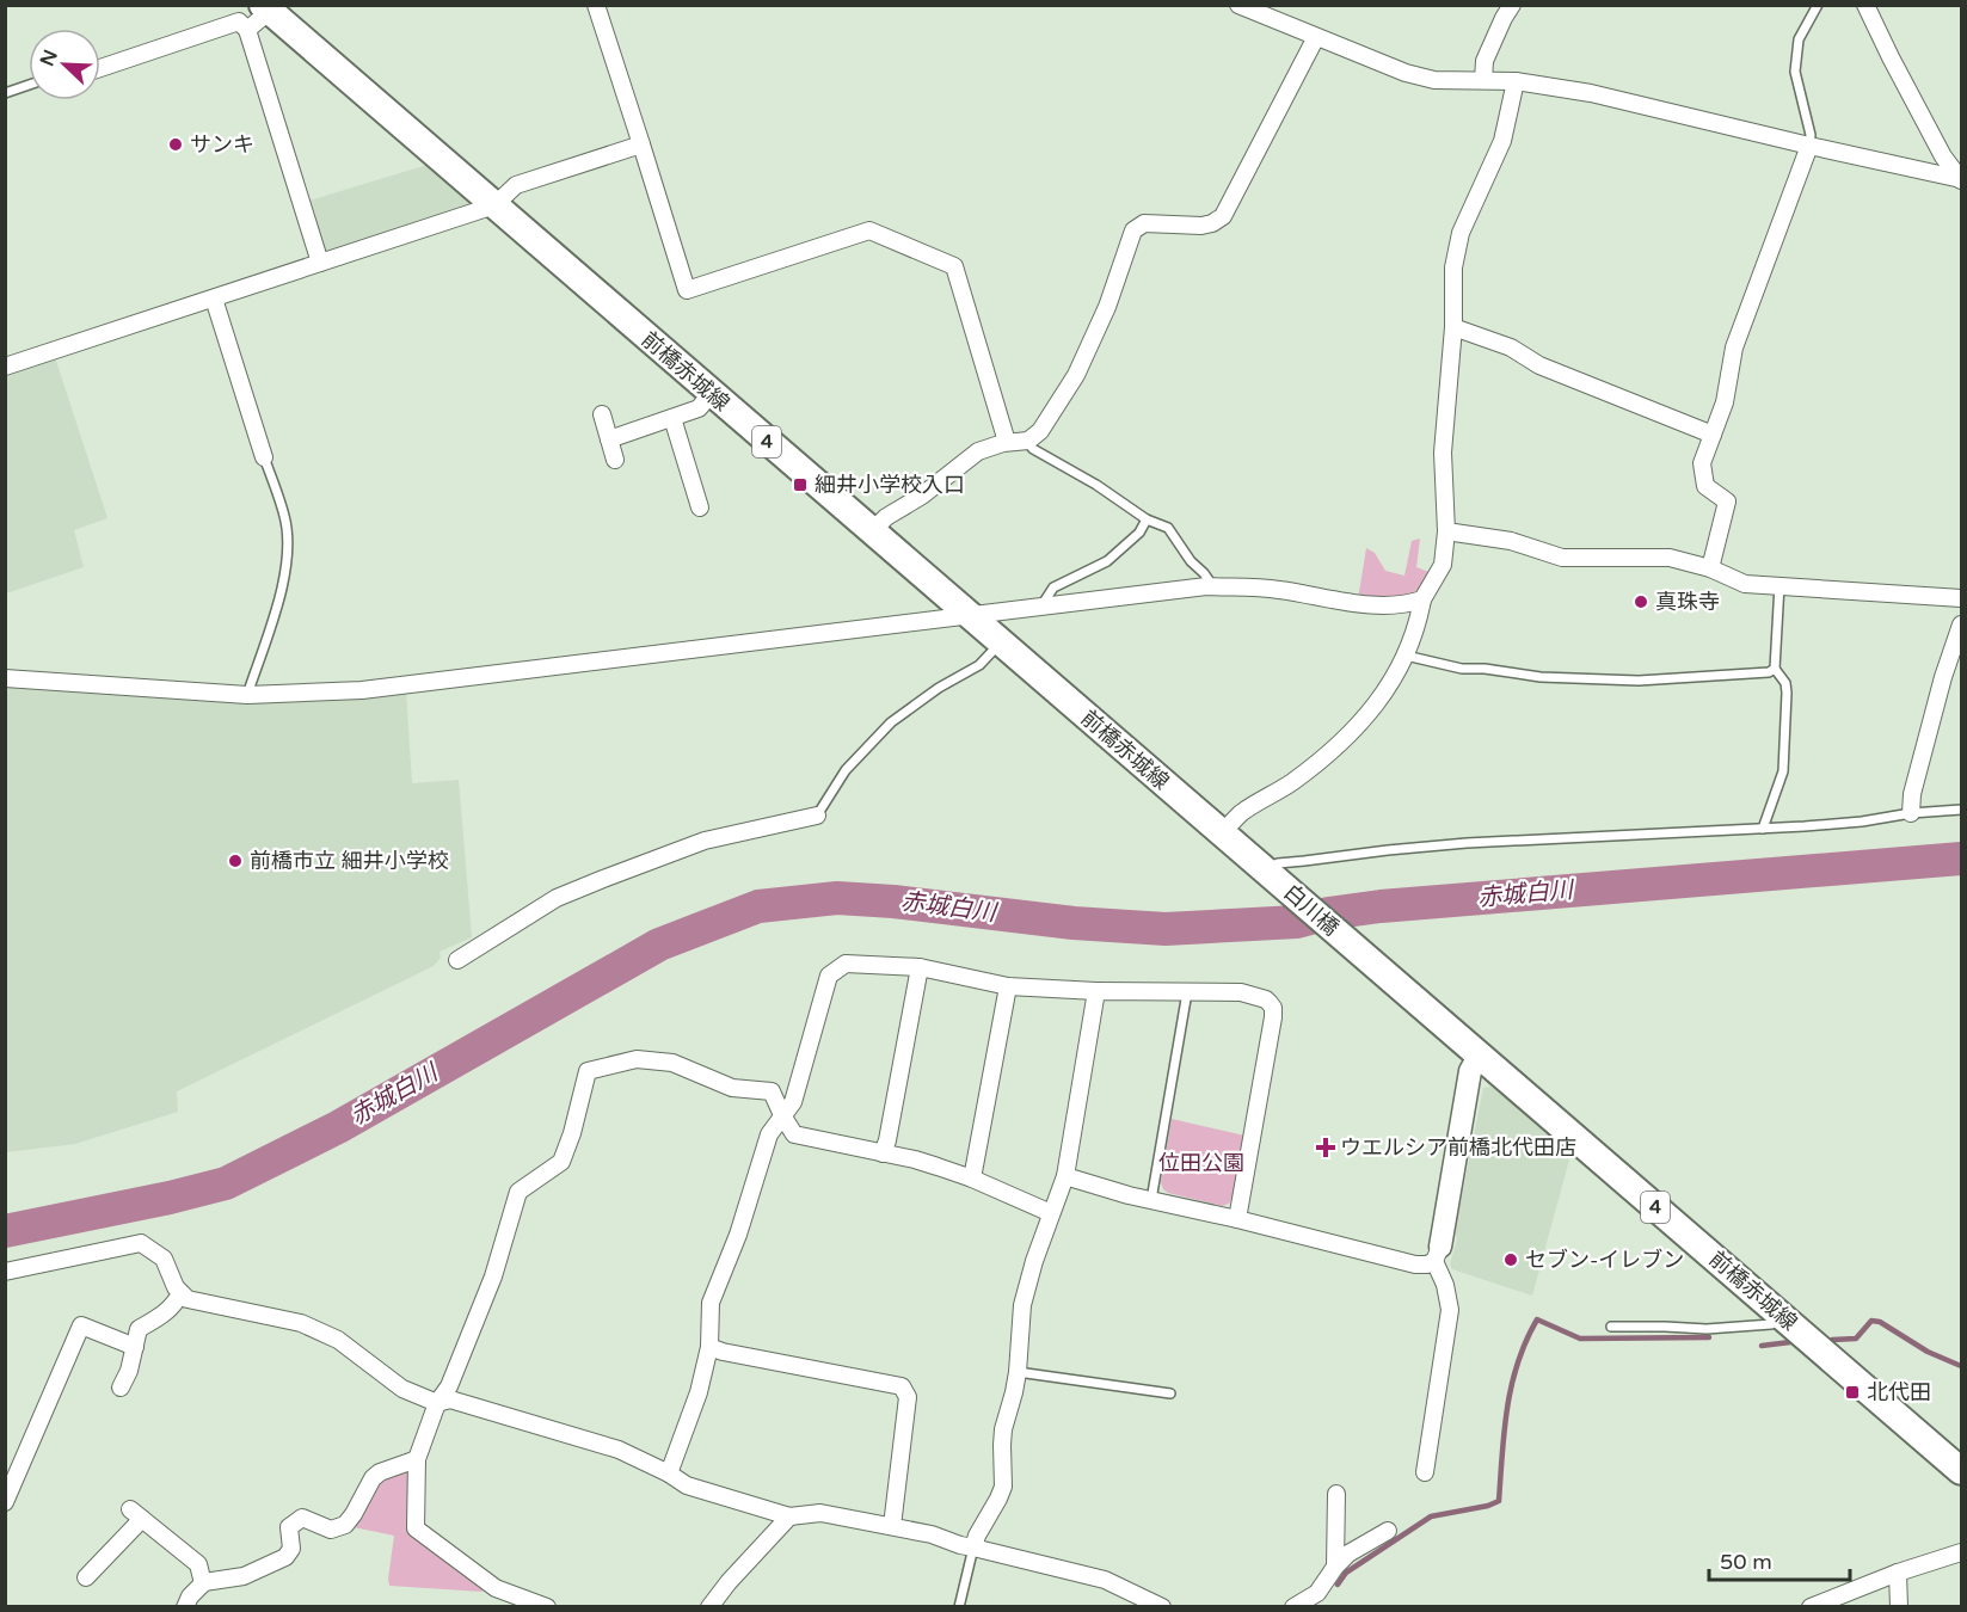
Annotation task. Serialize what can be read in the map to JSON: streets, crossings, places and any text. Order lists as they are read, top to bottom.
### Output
{
  "streets": {
    "main road": ["前橋赤城線", "4", "白川橋"]
  },
  "crossings": [
    ["前橋赤城線", "白川橋"]
  ],
  "water": ["赤城白川"],
  "parks": ["位田公園"],
  "places": {
    "other": [
      "サンキ",
      "真珠寺",
      "前橋市立 細井小学校",
      "セブン-イレブン"
    ],
    "transit": ["細井小学校入口", "北代田"],
    "health": ["ウエルシア前橋北代田店"]
  },
  "scale_bar": "50 m",
  "north": "top left"
}
